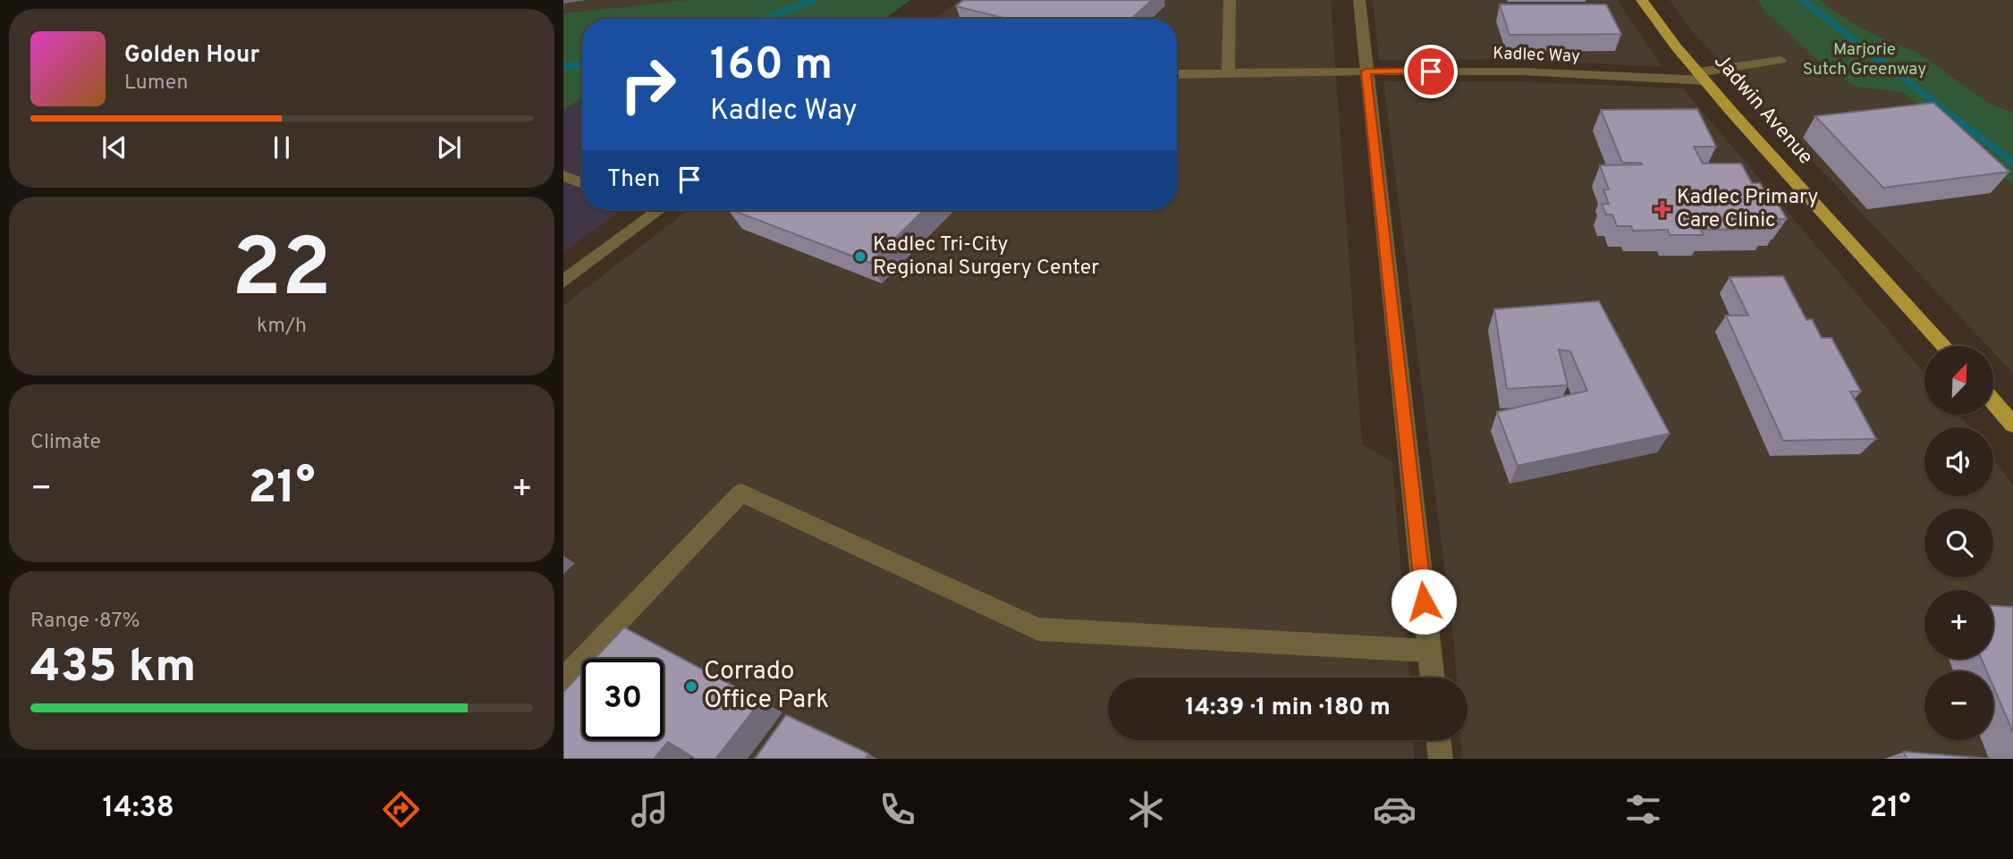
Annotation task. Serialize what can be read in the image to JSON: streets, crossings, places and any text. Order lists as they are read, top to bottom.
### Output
{
  "streets": {
    "main road": ["Jadwin Avenue"],
    "street": ["Kadlec Way"]
  },
  "crossings": [
    ["Kadlec Way", "Jadwin Avenue"]
  ],
  "parks": ["Marjorie Sutch Greenway"],
  "places": {
    "health": ["Kadlec Primary Care Clinic"],
    "other": ["Kadlec Tri-City Regional Surgery Center", "Corrado Office Park"]
  },
  "north": "top right",
  "page": {
    "turn": ["160 m", "Kadlec Way"],
    "song": ["Golden Hour", "Lumen"],
    "then": "Then",
    "tile": [
      ["22", "km/h"],
      "Climate",
      ["Range · 87%", "435 km"]
    ],
    "map_buttons": ["+", "−"],
    "heat": ["−", "21°", "+"],
    "limit": "30",
    "trip": "14:39 · 1 min · 180 m",
    "tabs": ["14:38", "21°"]
  }
}
